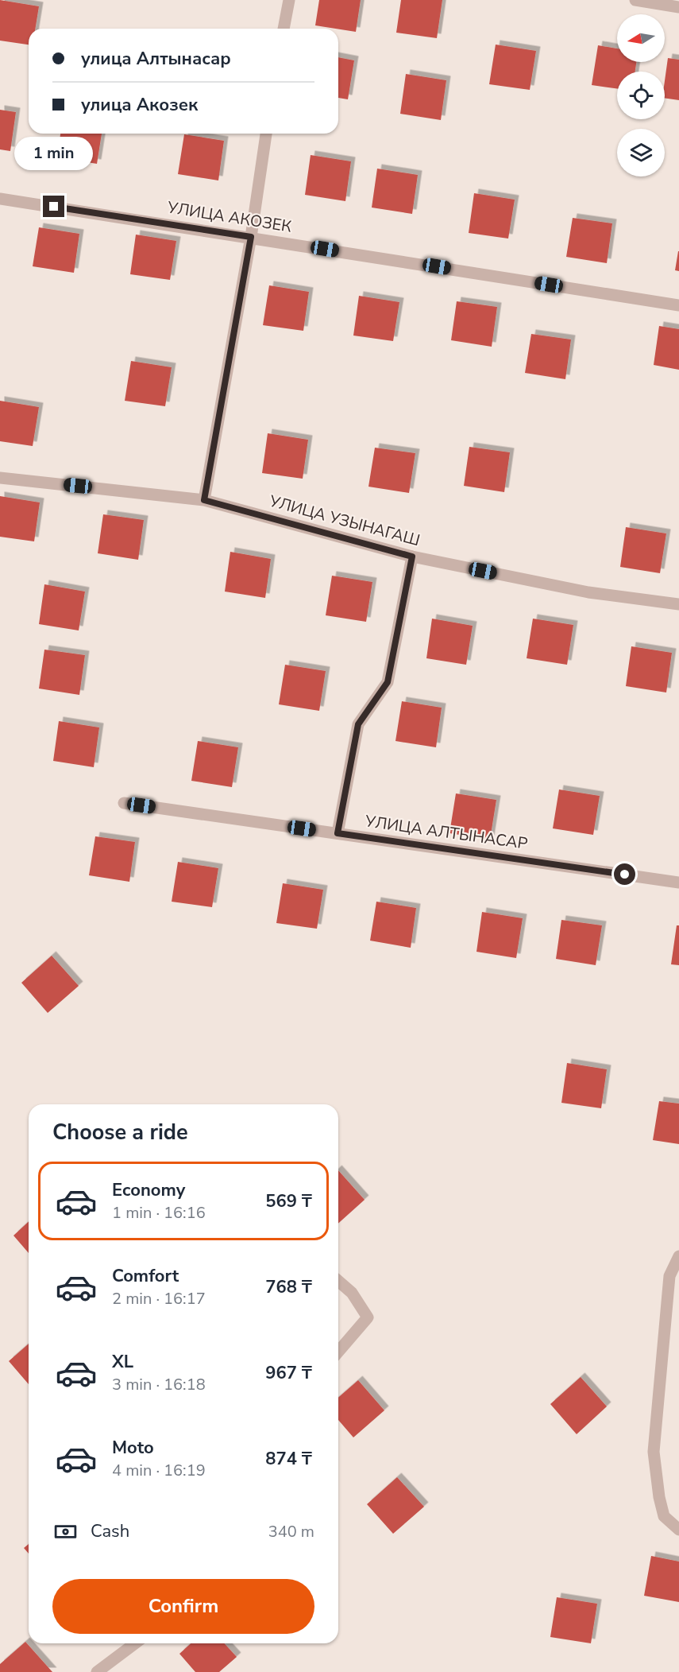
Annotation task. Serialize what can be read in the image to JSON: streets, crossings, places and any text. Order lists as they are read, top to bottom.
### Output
{
  "streets": {
    "street": ["УЛИЦА АКОЗЕК", "УЛИЦА УЗЫНАГАШ", "УЛИЦА АЛТЫНАСАР"]
  },
  "north": "left",
  "page": {
    "banner": ["улица Алтынасар", "улица Акозек"],
    "bubble": "1 min",
    "heading": "Choose a ride",
    "list": [
      {
        "name": "Economy",
        "note": "1 min · 16:16",
        "value": "569 ₸"
      },
      {
        "name": "Comfort",
        "note": "2 min · 16:17",
        "value": "768 ₸"
      },
      {
        "name": "XL",
        "note": "3 min · 16:18",
        "value": "967 ₸"
      },
      {
        "name": "Moto",
        "note": "4 min · 16:19",
        "value": "874 ₸"
      }
    ],
    "pay": ["Cash", "340 m"],
    "buttons": "Confirm"
  }
}
